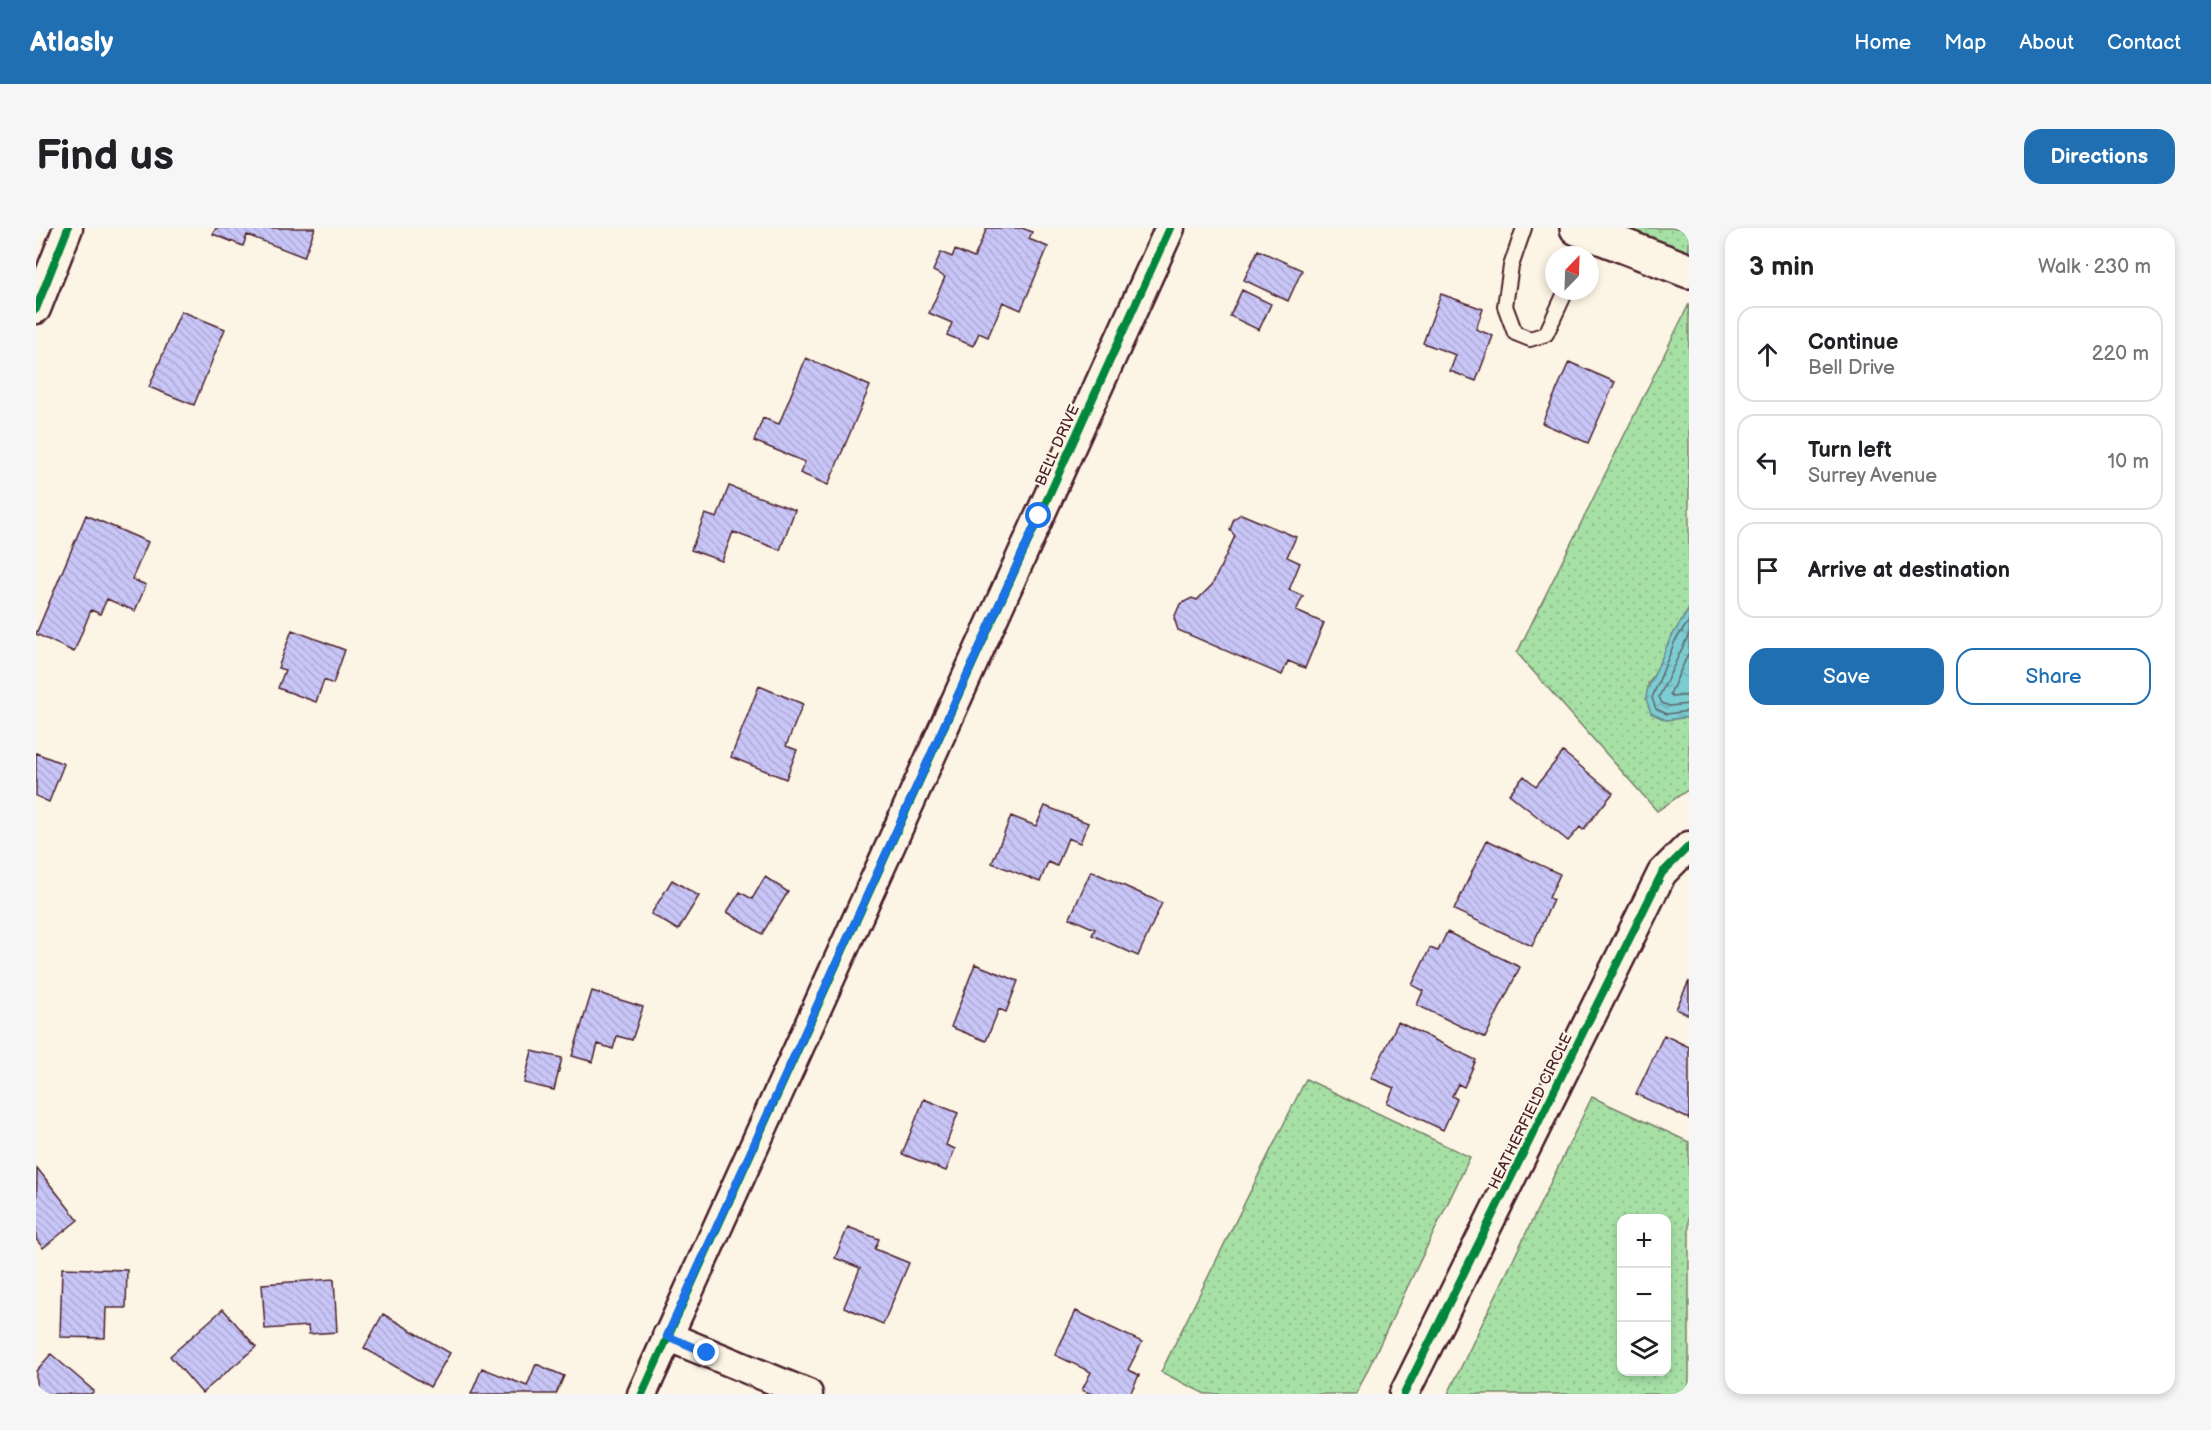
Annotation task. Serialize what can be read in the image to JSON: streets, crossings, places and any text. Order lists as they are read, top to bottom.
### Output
{
  "streets": {
    "street": ["BELL DRIVE", "HEATHERFIELD CIRCLE"]
  },
  "north": "top right",
  "page": {
    "header": "Atlasly",
    "nav": [
      "Home",
      "Map",
      "About",
      "Contact"
    ],
    "buttons": [
      "Directions",
      ["Save", "Share"]
    ],
    "title": "Find us",
    "heading": ["3 min", "Walk · 230 m"],
    "list": [
      ["Continue", "Bell Drive", "220 m"],
      ["Turn left", "Surrey Avenue", "10 m"],
      "Arrive at destination"
    ],
    "map_buttons": ["+", "−"]
  }
}
